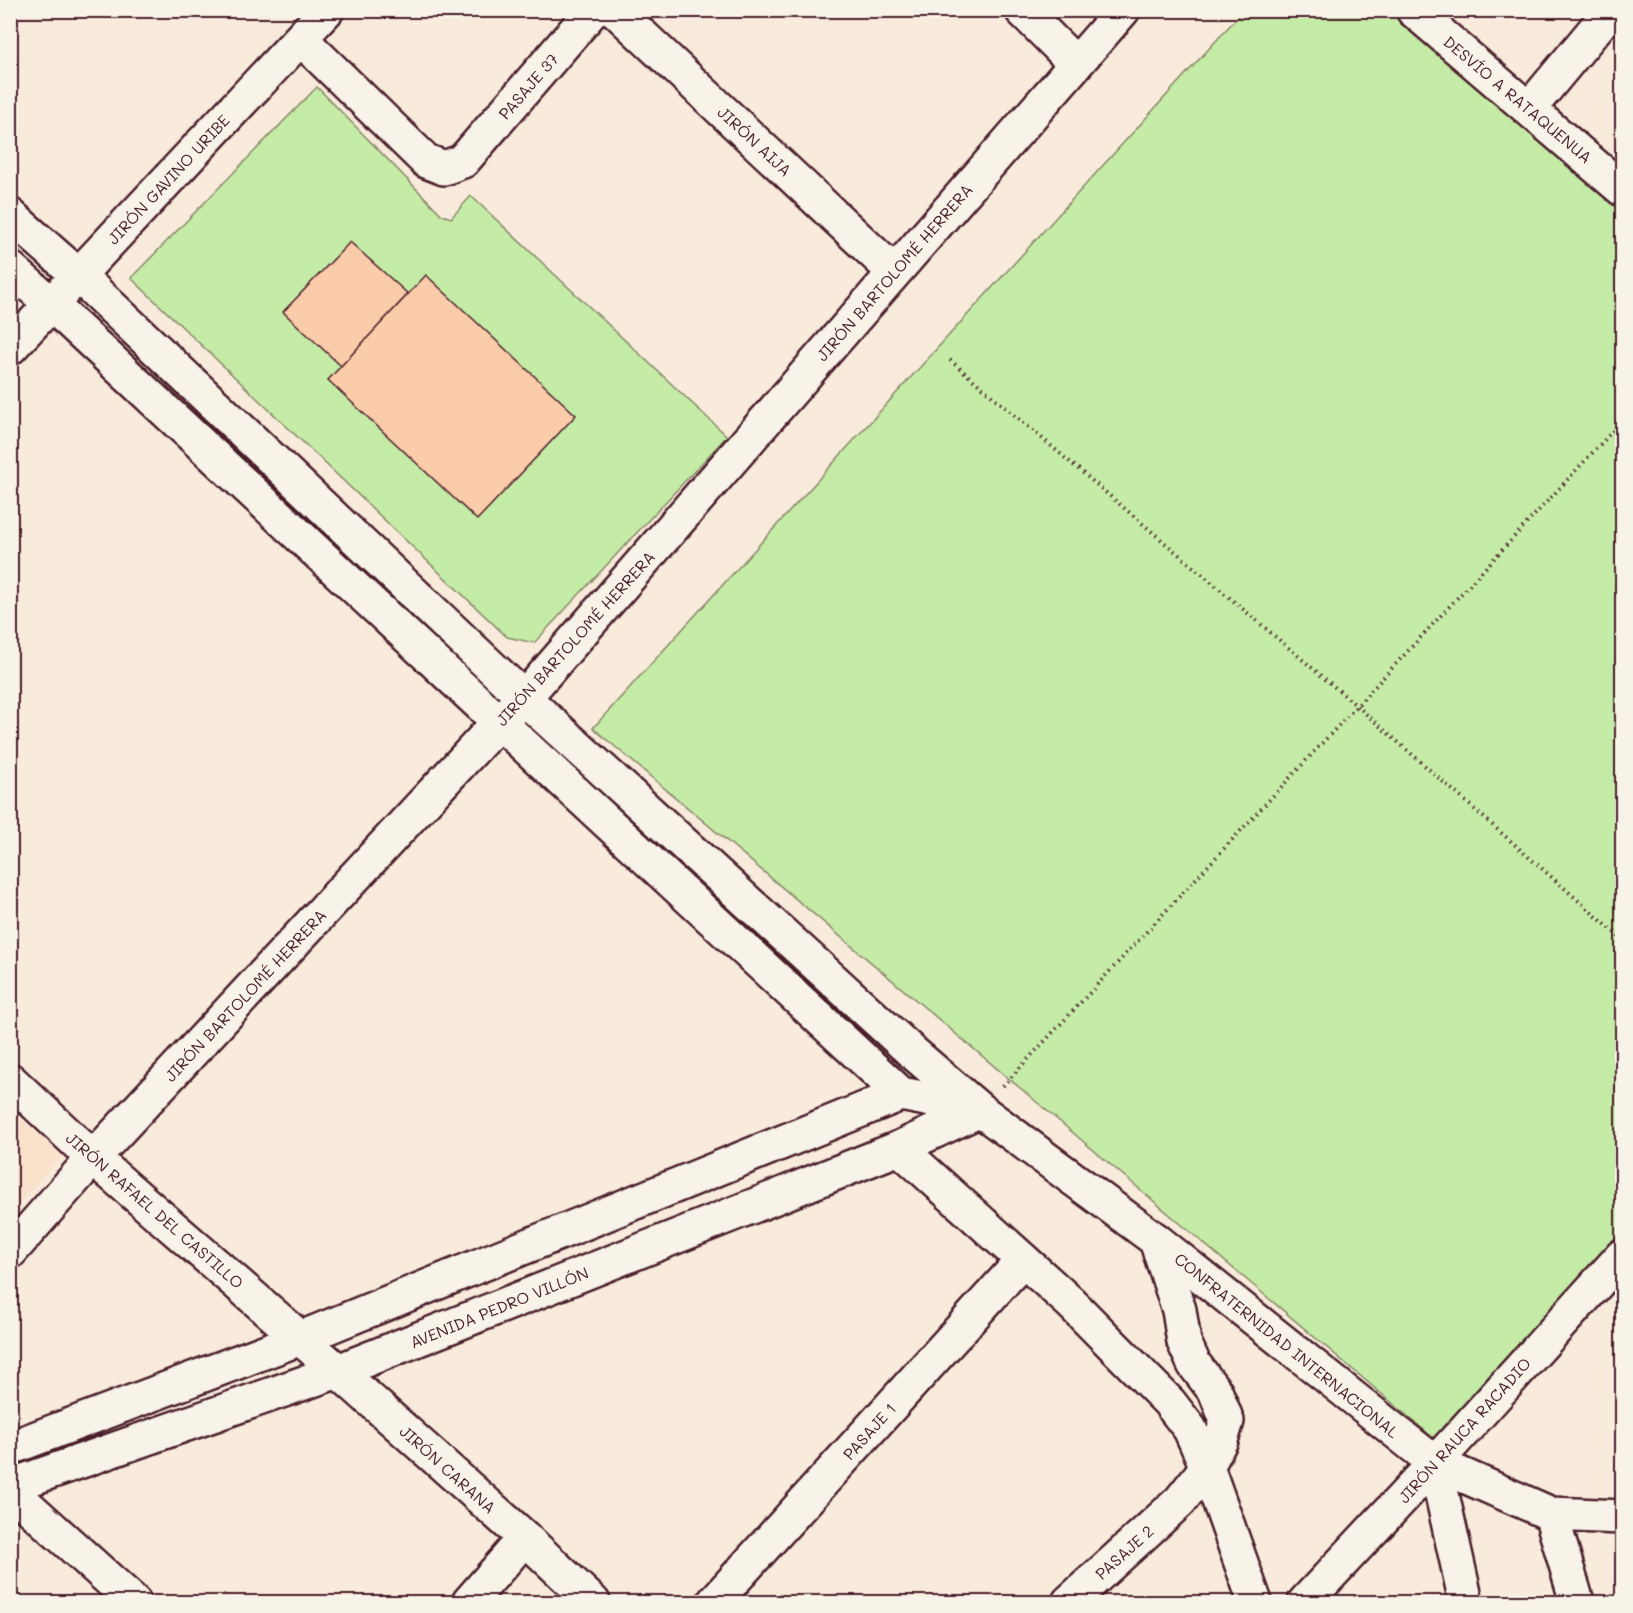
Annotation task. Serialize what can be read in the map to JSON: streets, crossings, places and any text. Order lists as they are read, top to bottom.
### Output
{
  "streets": {
    "street": [
      "PASAJE 37",
      "DESVÍO A RATAQUENUA",
      "JIRÓN AIJA",
      "JIRÓN GAVINO URIBE",
      "JIRÓN BARTOLOMÉ HERRERA",
      "JIRÓN RAFAEL DEL CASTILLO",
      "AVENIDA PEDRO VILLÓN",
      "CONFRATERNIDAD INTERNACIONAL",
      "JIRÓN RAUCA RACADIO",
      "PASAJE 1",
      "JIRÓN CARANA",
      "PASAJE 2"
    ]
  },
  "crossings": [
    ["PASAJE 37", "JIRÓN GAVINO URIBE"],
    ["JIRÓN AIJA", "JIRÓN BARTOLOMÉ HERRERA"],
    ["JIRÓN GAVINO URIBE", "CONFRATERNIDAD INTERNACIONAL"],
    ["JIRÓN BARTOLOMÉ HERRERA", "JIRÓN RAFAEL DEL CASTILLO"],
    ["JIRÓN BARTOLOMÉ HERRERA", "CONFRATERNIDAD INTERNACIONAL"],
    ["JIRÓN RAFAEL DEL CASTILLO", "JIRÓN CARANA"],
    ["AVENIDA PEDRO VILLÓN", "CONFRATERNIDAD INTERNACIONAL"],
    ["AVENIDA PEDRO VILLÓN", "JIRÓN CARANA"],
    ["CONFRATERNIDAD INTERNACIONAL", "JIRÓN RAUCA RACADIO"],
    ["CONFRATERNIDAD INTERNACIONAL", "PASAJE 2"]
  ]
}
